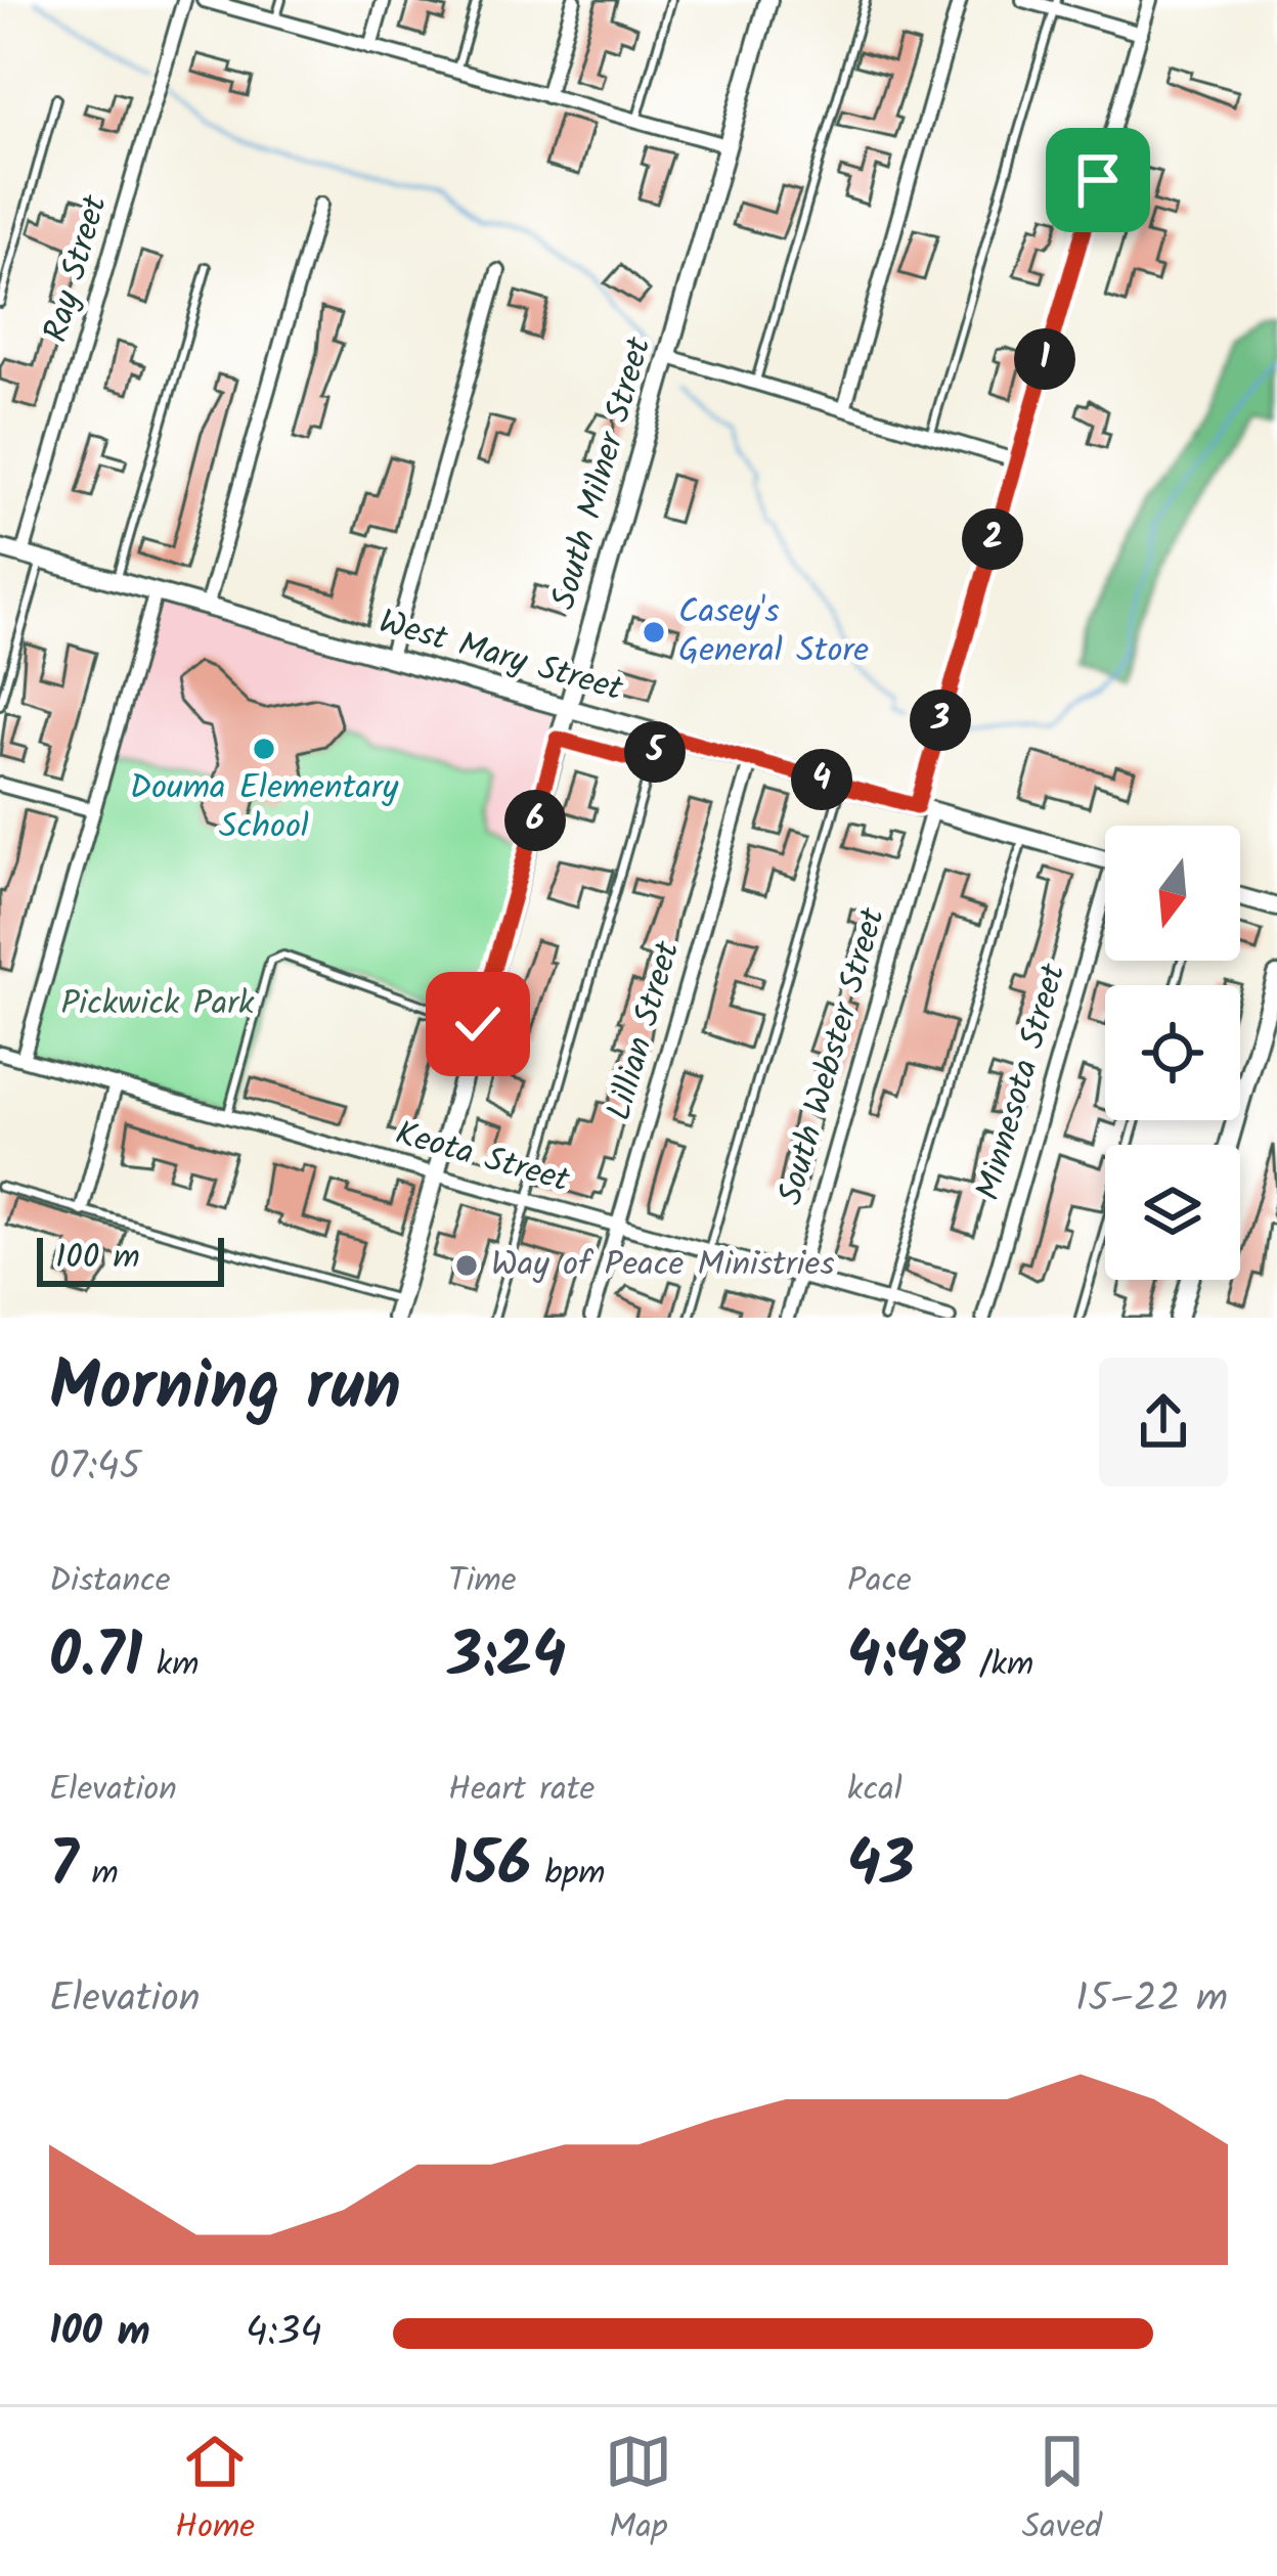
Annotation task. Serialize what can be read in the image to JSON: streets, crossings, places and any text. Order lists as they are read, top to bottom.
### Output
{
  "streets": {
    "main road": ["South Milner Street", "West Mary Street"],
    "street": [
      "Ray Street",
      "Lillian Street",
      "South Webster Street",
      "Minnesota Street",
      "Keota Street"
    ]
  },
  "crossings": [
    ["Ray Street", "West Mary Street"],
    ["South Milner Street", "West Mary Street"],
    ["South Milner Street", "Keota Street"],
    ["West Mary Street", "Lillian Street"],
    ["West Mary Street", "South Webster Street"],
    ["Lillian Street", "Keota Street"],
    ["South Webster Street", "Keota Street"]
  ],
  "parks": ["Pickwick Park"],
  "places": ["Casey's General Store", "Douma Elementary School", "Way of Peace Ministries"],
  "scale_bar": "100 m",
  "north": "bottom",
  "page": {
    "pins": [
      "1",
      "2",
      "3",
      "5",
      "4",
      "6"
    ],
    "scale": "100 m",
    "heading": ["Morning run", "07:45"],
    "stats": [
      ["Distance", "0.71 km"],
      ["Time", "3:24"],
      ["Pace", "4:48 /km"],
      ["Elevation", "7 m"],
      ["Heart rate", "156 bpm"],
      ["kcal", "43"]
    ],
    "chart": ["Elevation", "15–22 m"],
    "list": [
      {
        "name": "100 m",
        "note": "4:34"
      }
    ],
    "tabs": ["Home", "Map", "Saved"]
  }
}
